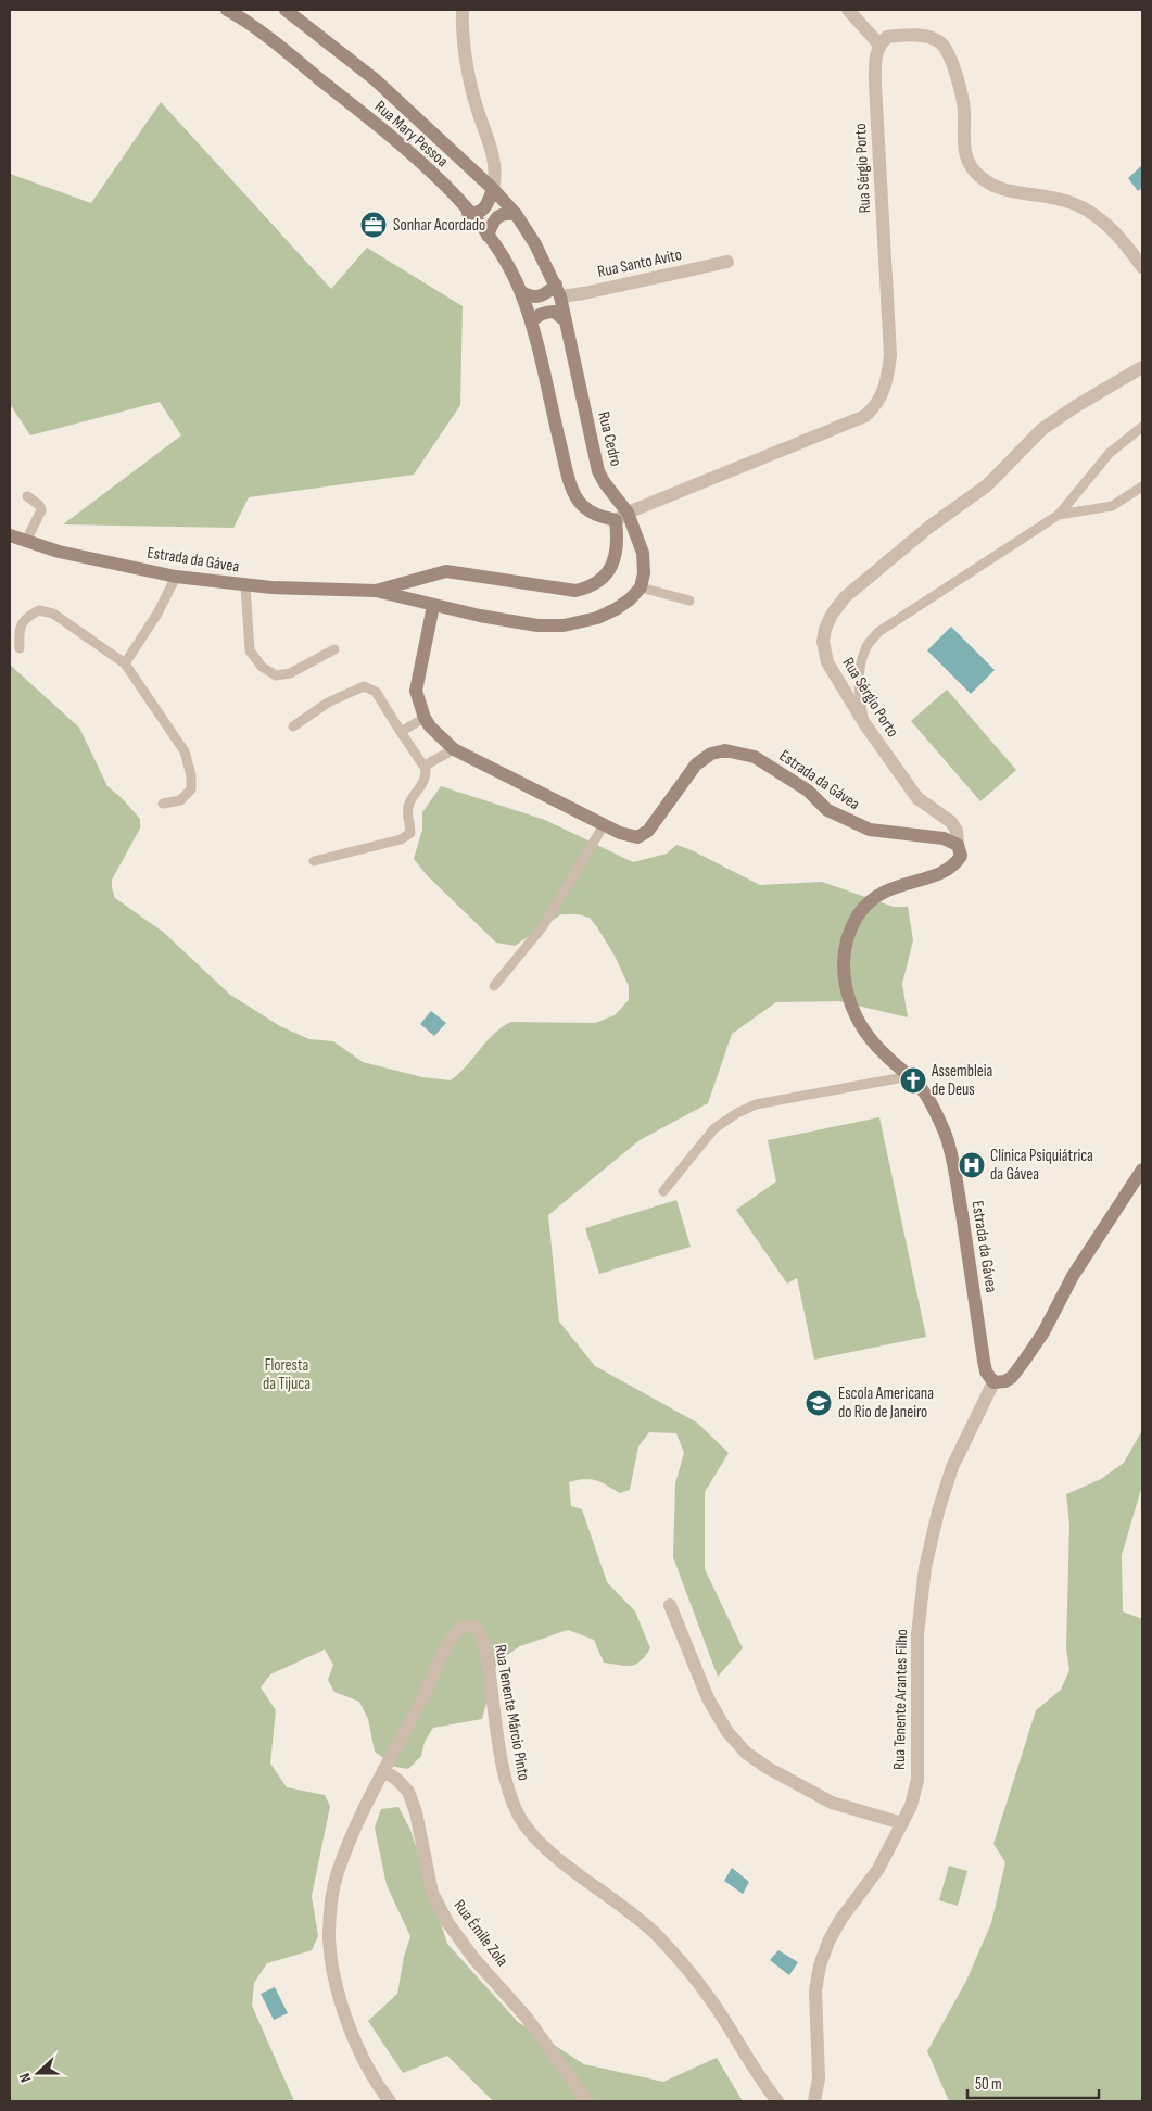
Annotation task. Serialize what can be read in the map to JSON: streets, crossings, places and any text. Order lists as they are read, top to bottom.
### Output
{
  "streets": {
    "street": [
      "Rua Mary Pessoa",
      "Rua Sérgio Porto",
      "Rua Santo Avito",
      "Rua Cedro",
      "Estrada da Gávea",
      "Rua Tenente Arantes Filho",
      "Rua Tenente Márcio Pinto",
      "Rua Émile Zola"
    ]
  },
  "crossings": [
    ["Rua Mary Pessoa", "Rua Santo Avito"],
    ["Rua Mary Pessoa", "Rua Cedro"],
    ["Rua Sérgio Porto", "Rua Cedro"],
    ["Rua Sérgio Porto", "Estrada da Gávea"],
    ["Rua Santo Avito", "Rua Cedro"],
    ["Estrada da Gávea", "Rua Tenente Arantes Filho"],
    ["Rua Tenente Márcio Pinto", "Rua Émile Zola"]
  ],
  "parks": ["Floresta da Tijuca"],
  "places": {
    "office": ["Sonhar Acordado"],
    "church": ["Assembleia de Deus"],
    "hospital": ["Clínica Psiquiátrica da Gávea"],
    "school or university": ["Escola Americana do Rio de Janeiro"]
  },
  "scale_bar": "50 m",
  "north": "left"
}
